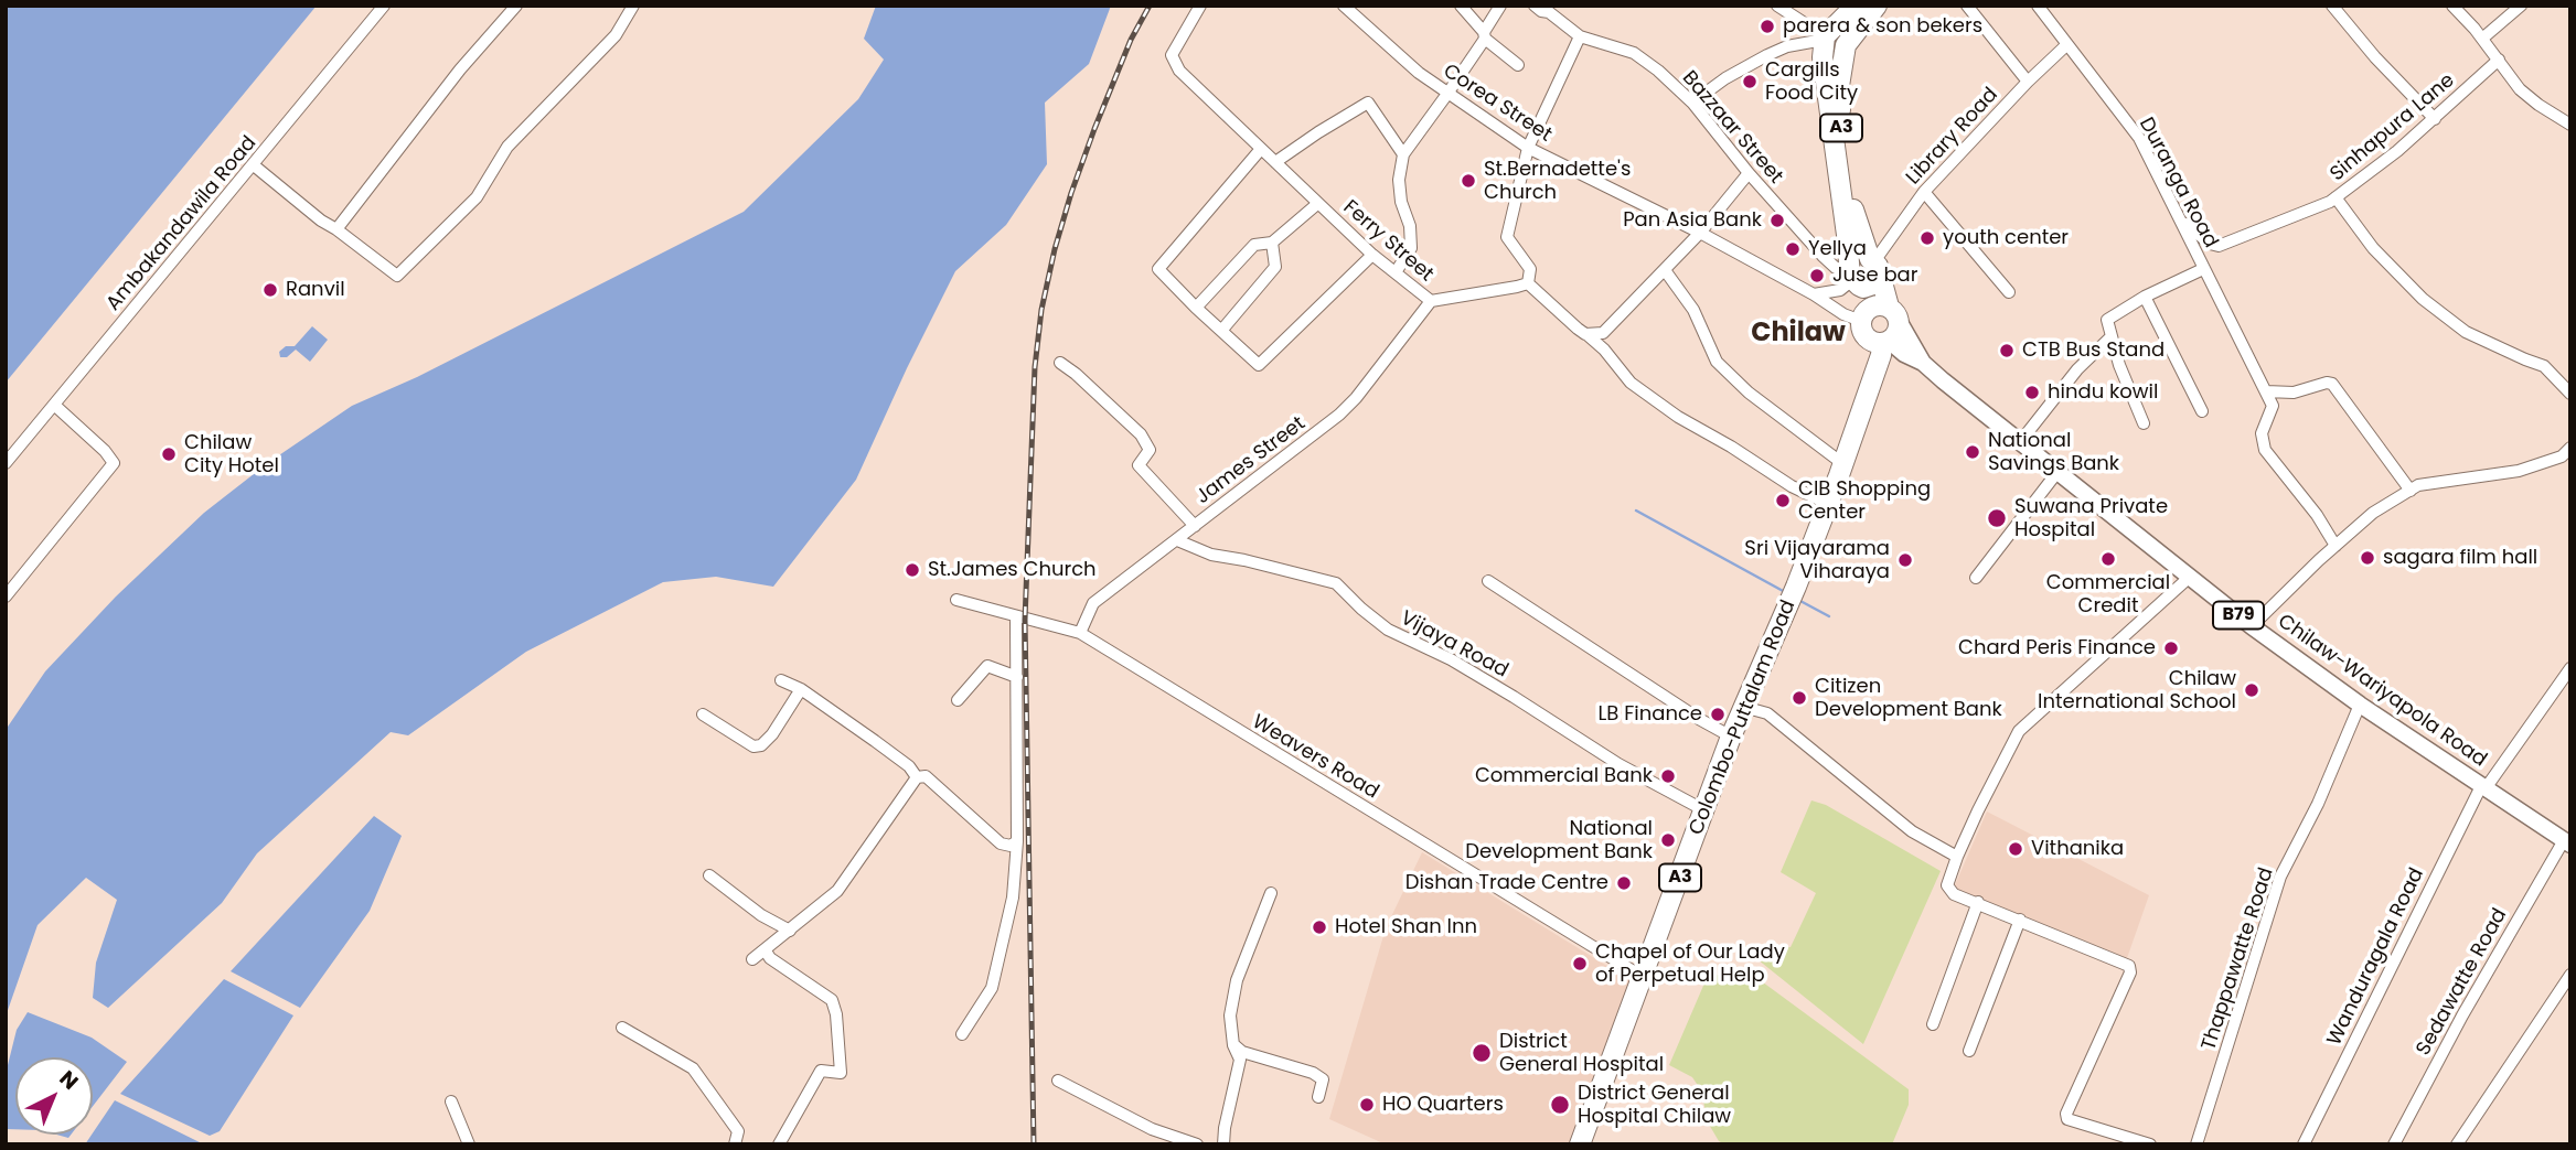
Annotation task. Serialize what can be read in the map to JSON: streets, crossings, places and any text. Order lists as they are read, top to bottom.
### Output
{
  "streets": {
    "highway": ["A3", "Colombo-Puttalam Road"],
    "main road": ["B79", "Chilaw-Wariyapola Road"],
    "street": [
      "Corea Street",
      "Bazzaar Street",
      "Sinhapura Lane",
      "Library Road",
      "Duranga Road",
      "Ambakandawila Road",
      "Ferry Street",
      "James Street",
      "Vijaya Road",
      "Weavers Road",
      "Wanduragala Road",
      "Thappawatte Road",
      "Sedawatte Road"
    ]
  },
  "crossings": [
    ["Corea Street", "B79"],
    ["Corea Street", "Colombo-Puttalam Road"],
    ["Bazzaar Street", "A3"],
    ["A3", "Library Road"],
    ["A3", "B79"],
    ["A3", "Colombo-Puttalam Road"],
    ["Sinhapura Lane", "Duranga Road"],
    ["Library Road", "Duranga Road"],
    ["Ferry Street", "James Street"],
    ["James Street", "Vijaya Road"],
    ["James Street", "Weavers Road"],
    ["B79", "Chilaw-Wariyapola Road"],
    ["B79", "Colombo-Puttalam Road"],
    ["Vijaya Road", "Colombo-Puttalam Road"],
    ["Chilaw-Wariyapola Road", "Wanduragala Road"],
    ["Chilaw-Wariyapola Road", "Thappawatte Road"],
    ["Chilaw-Wariyapola Road", "Sedawatte Road"],
    ["Colombo-Puttalam Road", "Weavers Road"]
  ],
  "districts": ["Chilaw"],
  "places": [
    "parera & son bekers",
    "Cargills Food City",
    "St.Bernadette's Church",
    "Pan Asia Bank",
    "youth center",
    "Yellya",
    "Juse bar",
    "Ranvil",
    "CTB Bus Stand",
    "hindu kowil",
    "National Savings Bank",
    "Chilaw City Hotel",
    "CIB Shopping Center",
    "Suwana Private Hospital",
    "sagara film hall",
    "Commercial Credit",
    "Sri Vijayarama Viharaya",
    "St.James Church",
    "Chard Peris Finance",
    "Chilaw International School",
    "Citizen Development Bank",
    "LB Finance",
    "Commercial Bank",
    "National Development Bank",
    "Vithanika",
    "Dishan Trade Centre",
    "Hotel Shan Inn",
    "Chapel of Our Lady of Perpetual Help",
    "District General Hospital",
    "HO Quarters",
    "District General Hospital Chilaw"
  ],
  "north": "top right"
}
